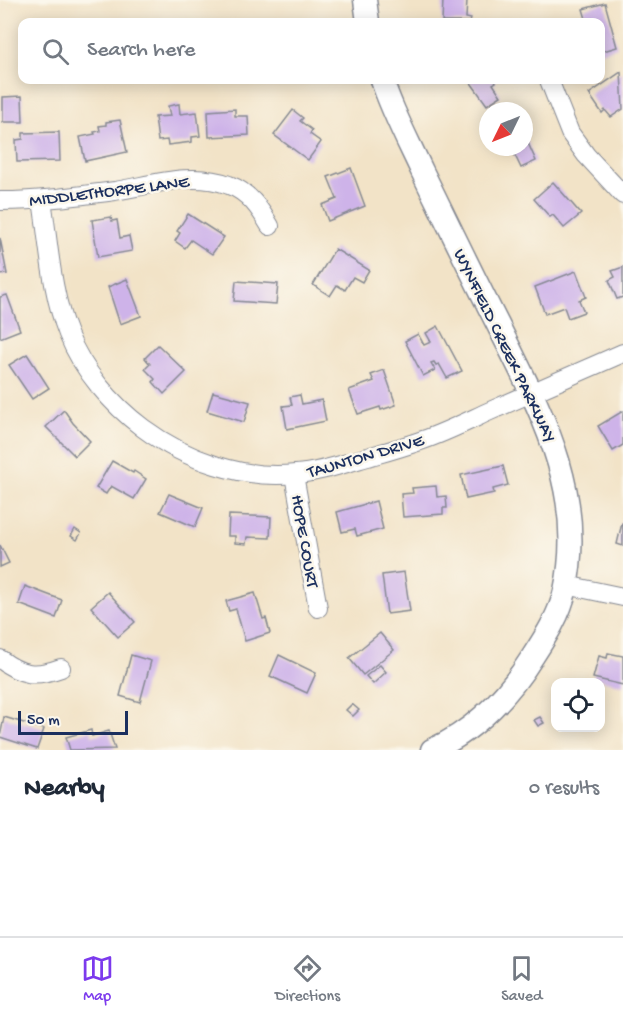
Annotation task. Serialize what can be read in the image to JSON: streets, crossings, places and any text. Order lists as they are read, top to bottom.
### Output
{
  "streets": {
    "street": [
      "MIDDLETHORPE LANE",
      "WYNFIELD CREEK PARKWAY",
      "TAUNTON DRIVE",
      "HOPE COURT"
    ]
  },
  "crossings": [
    ["MIDDLETHORPE LANE", "TAUNTON DRIVE"],
    ["WYNFIELD CREEK PARKWAY", "TAUNTON DRIVE"],
    ["TAUNTON DRIVE", "HOPE COURT"]
  ],
  "scale_bar": "50 m",
  "north": "bottom left",
  "page": {
    "search": "Search here",
    "scale": "50 m",
    "heading": ["Nearby", "0 results"],
    "nav": ["Map", "Directions", "Saved"]
  }
}
